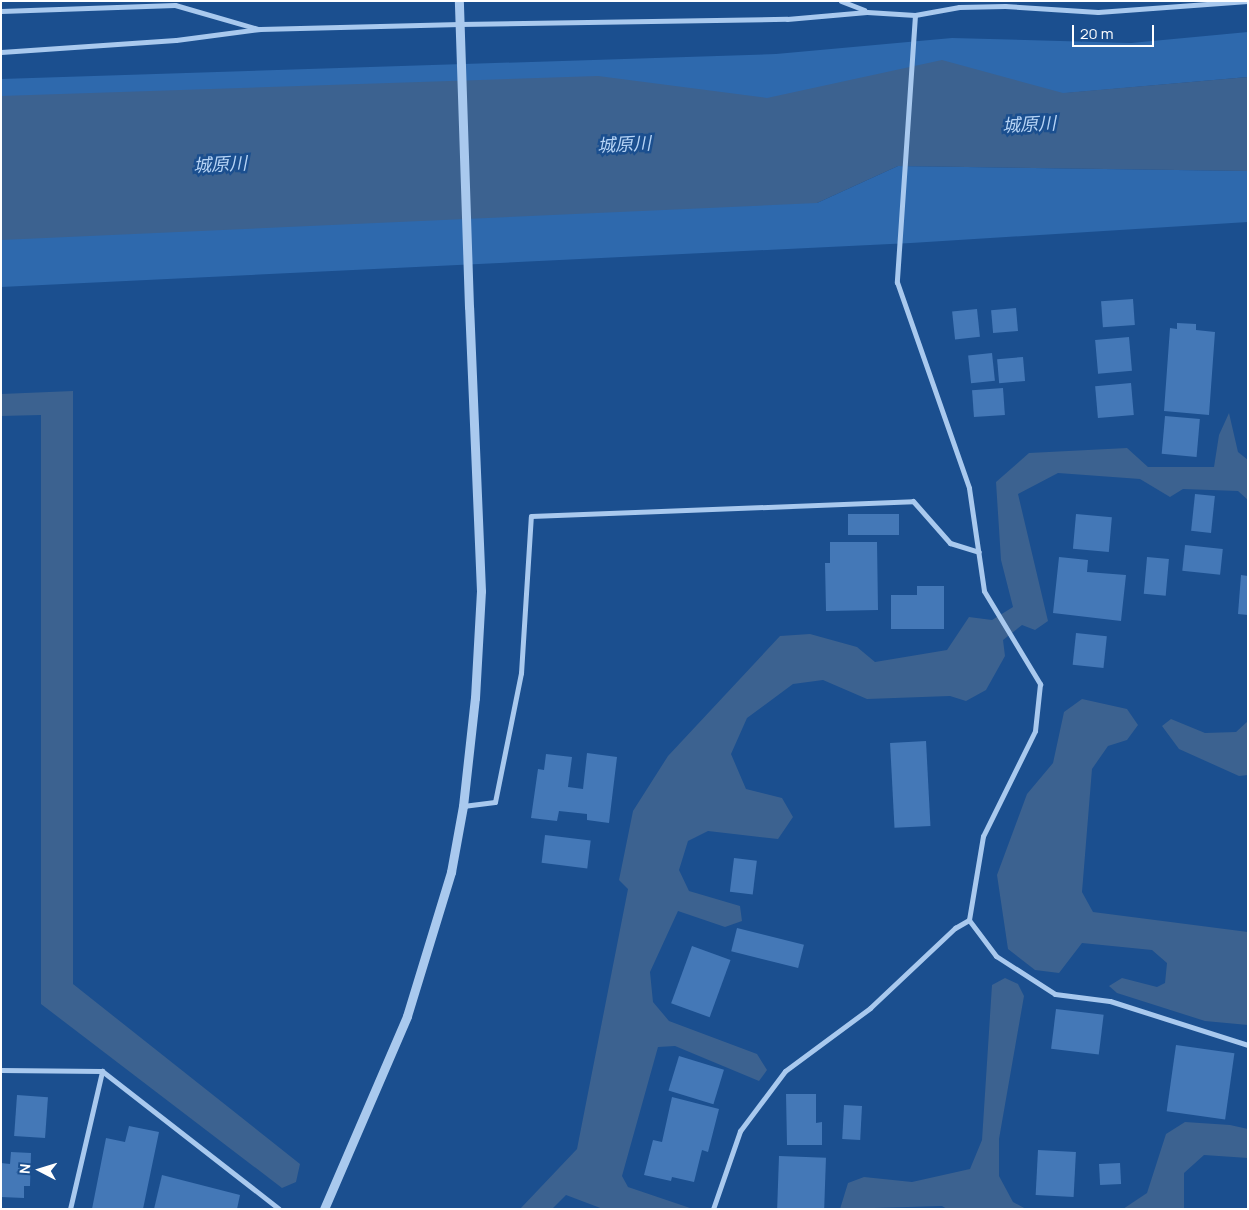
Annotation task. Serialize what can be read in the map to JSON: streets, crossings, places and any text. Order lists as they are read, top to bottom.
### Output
{
  "water": ["城原川"],
  "scale_bar": "20 m",
  "north": "left"
}
